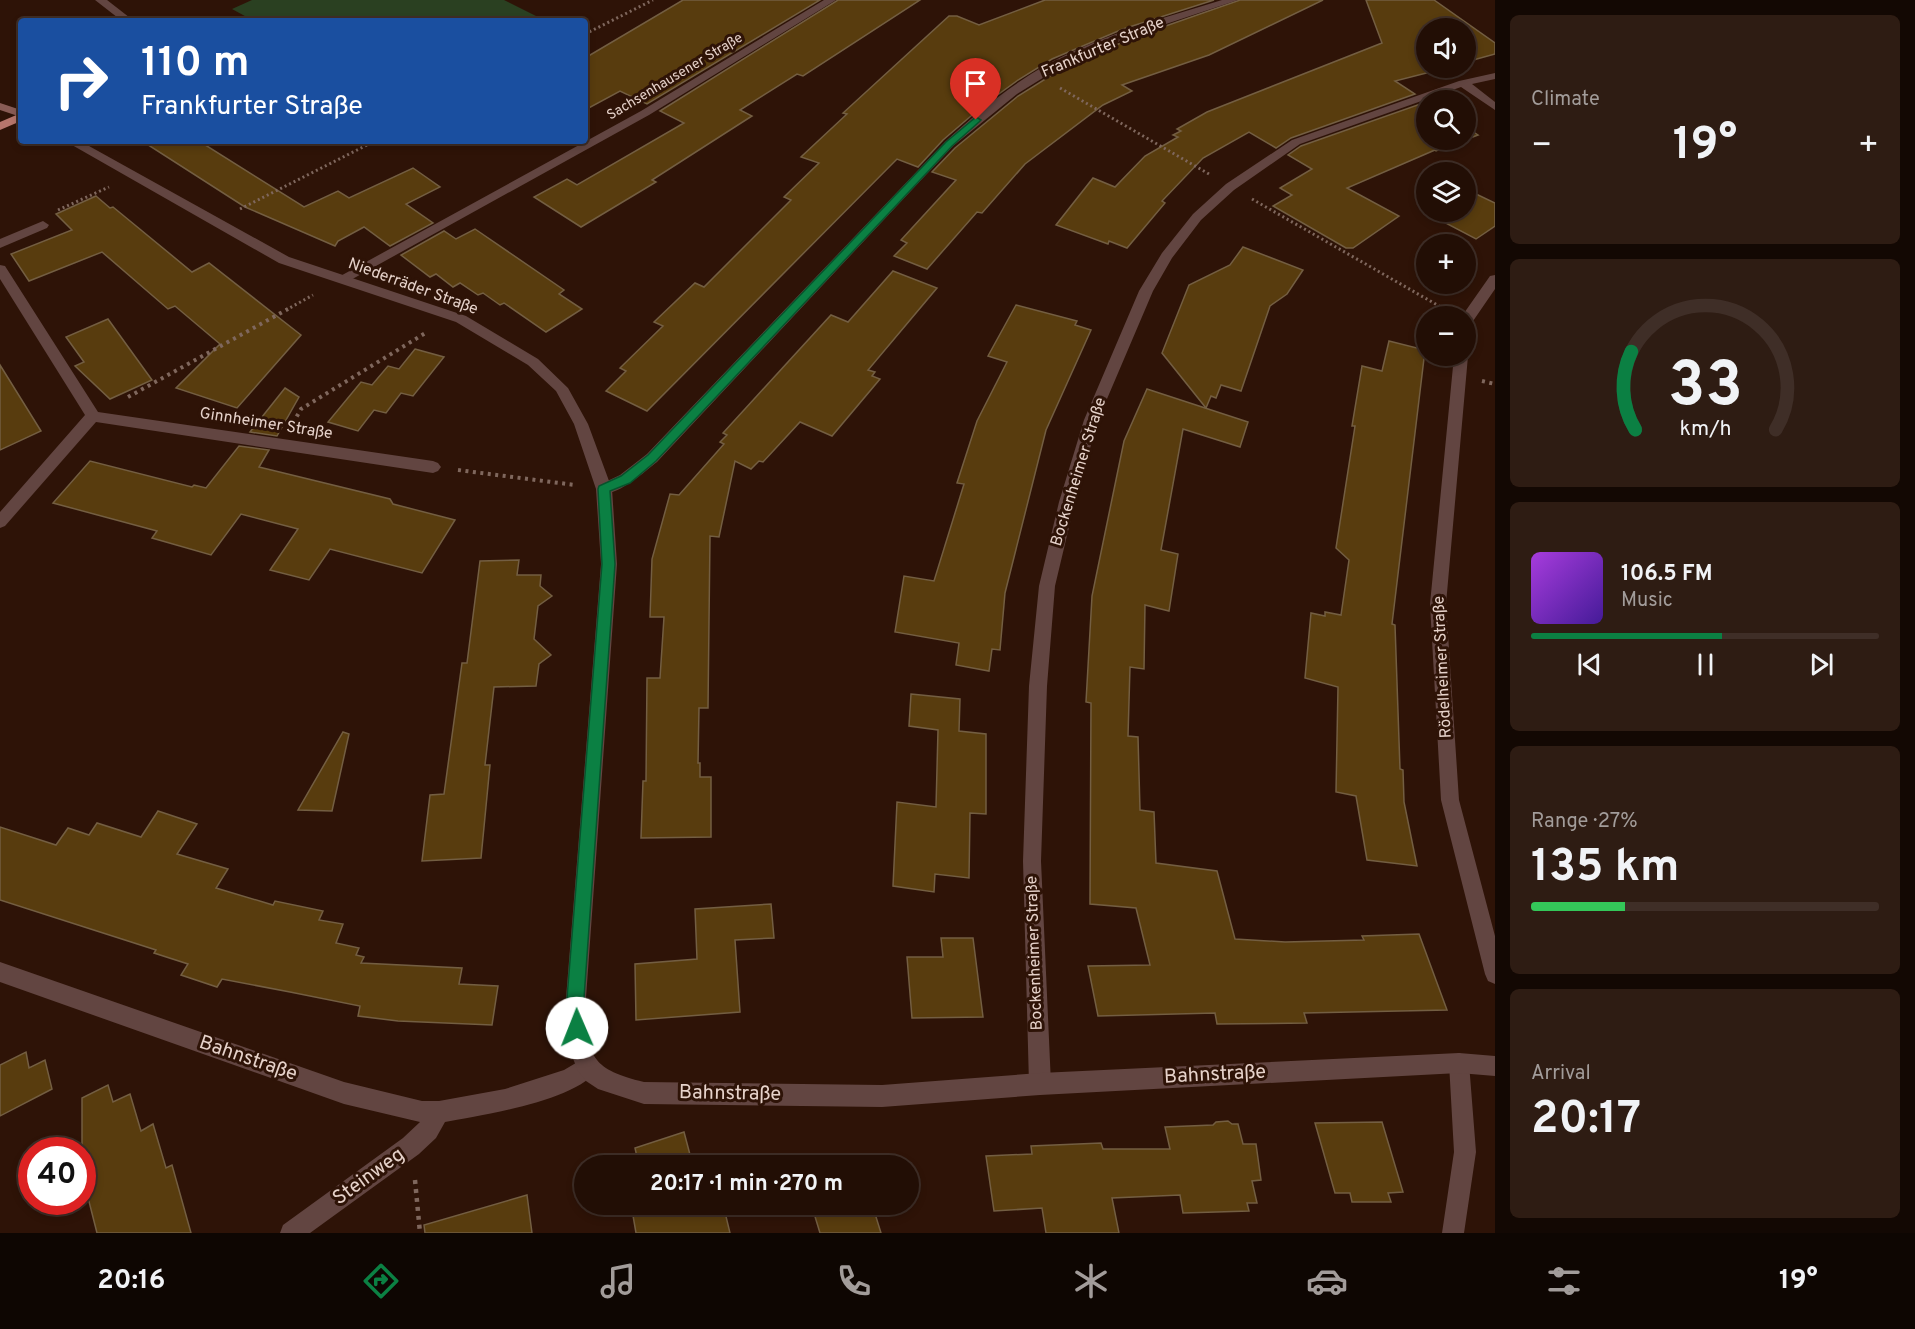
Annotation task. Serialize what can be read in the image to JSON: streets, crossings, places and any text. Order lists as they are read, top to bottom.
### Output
{
  "streets": {
    "street": [
      "Frankfurter Straße",
      "Sachsenhausener Straße",
      "Niederräder Straße",
      "Ginnheimer Straße",
      "Bockenheimer Straße",
      "Rödelheimer Straße",
      "Bahnstraße",
      "Steinweg"
    ]
  },
  "crossings": [
    ["Frankfurter Straße", "Niederräder Straße"],
    ["Sachsenhausener Straße", "Niederräder Straße"],
    ["Bockenheimer Straße", "Bahnstraße"],
    ["Bahnstraße", "Steinweg"]
  ],
  "page": {
    "tile": [
      "Climate",
      ["Range · 27%", "135 km"],
      ["Arrival", "20:17"]
    ],
    "map_buttons": ["+", "−"],
    "turn": ["110 m", "Frankfurter Straße"],
    "heat": ["−", "19°", "+"],
    "song": ["106.5 FM", "Music"],
    "limit": "40",
    "trip": "20:17 · 1 min · 270 m",
    "tabs": ["20:16", "19°"],
    "gauge": ["33", "km/h"]
  }
}
